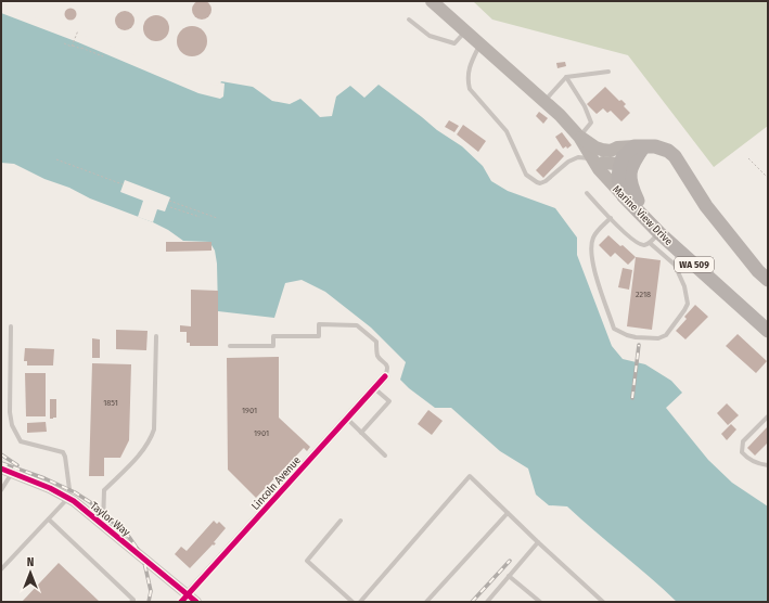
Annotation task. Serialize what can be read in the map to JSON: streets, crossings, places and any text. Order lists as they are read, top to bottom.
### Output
{
  "streets": {
    "main road": ["Marine View Drive", "WA 509"],
    "street": ["Lincoln Avenue", "Taylor Way"]
  },
  "crossings": [
    ["Lincoln Avenue", "Taylor Way"]
  ],
  "house_numbers": [
    "2218",
    "1851",
    "1901",
    "1901"
  ],
  "north": "top"
}
